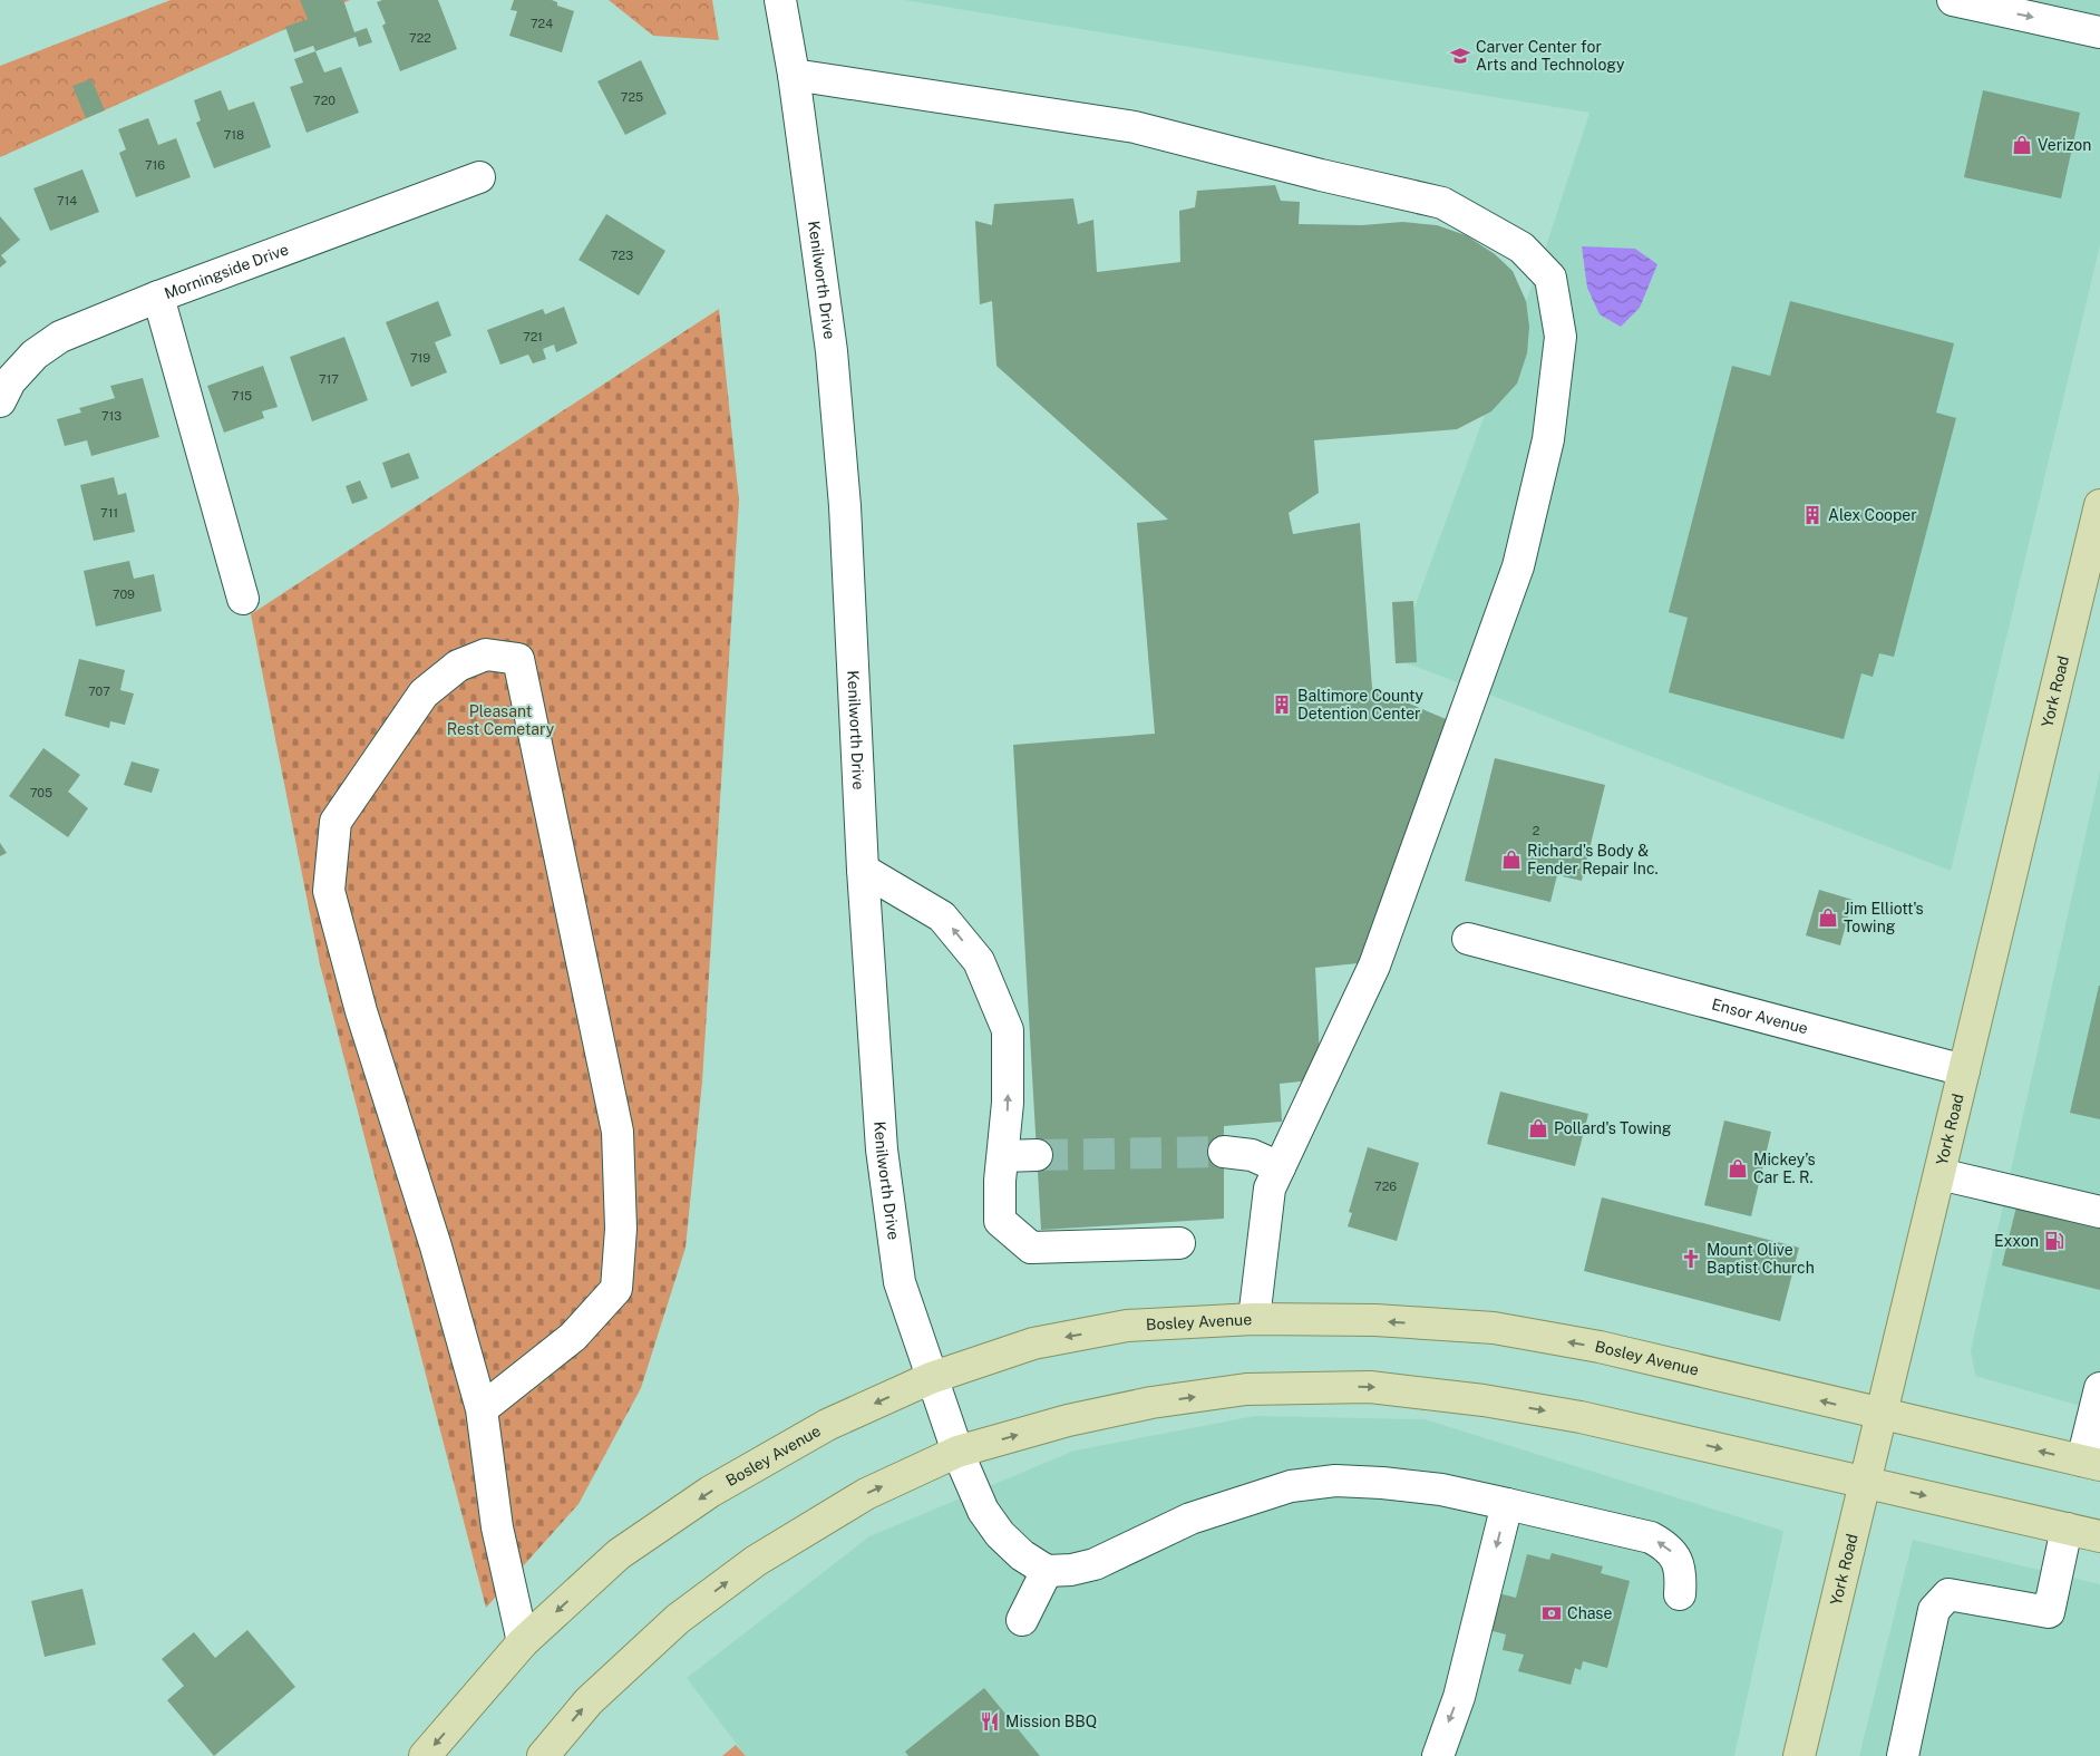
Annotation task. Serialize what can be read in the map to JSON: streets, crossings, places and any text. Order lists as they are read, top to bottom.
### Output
{
  "streets": {
    "main road": ["York Road", "Bosley Avenue"],
    "street": ["Morningside Drive", "Kenilworth Drive", "Ensor Avenue"]
  },
  "crossings": [
    ["Kenilworth Drive", "Bosley Avenue"],
    ["York Road", "Ensor Avenue"],
    ["York Road", "Bosley Avenue"]
  ],
  "parks": ["Pleasant Rest Cemetary"],
  "places": {
    "school or university": ["Carver Center for Arts and Technology"],
    "shop": [
      "Verizon",
      "Richard's Body & Fender Repair Inc.",
      "Jim Elliott's Towing",
      "Pollard's Towing",
      "Mickey’s Car E. R."
    ],
    "building": ["Alex Cooper", "Baltimore County Detention Center"],
    "fuel station": ["Exxon"],
    "church": ["Mount Olive Baptist Church"],
    "bank": ["Chase"],
    "restaurant": ["Mission BBQ"]
  },
  "house_numbers": [
    "724",
    "722",
    "725",
    "720",
    "718",
    "716",
    "714",
    "723",
    "721",
    "719",
    "717",
    "715",
    "713",
    "711",
    "709",
    "707",
    "705",
    "2",
    "726"
  ]
}
